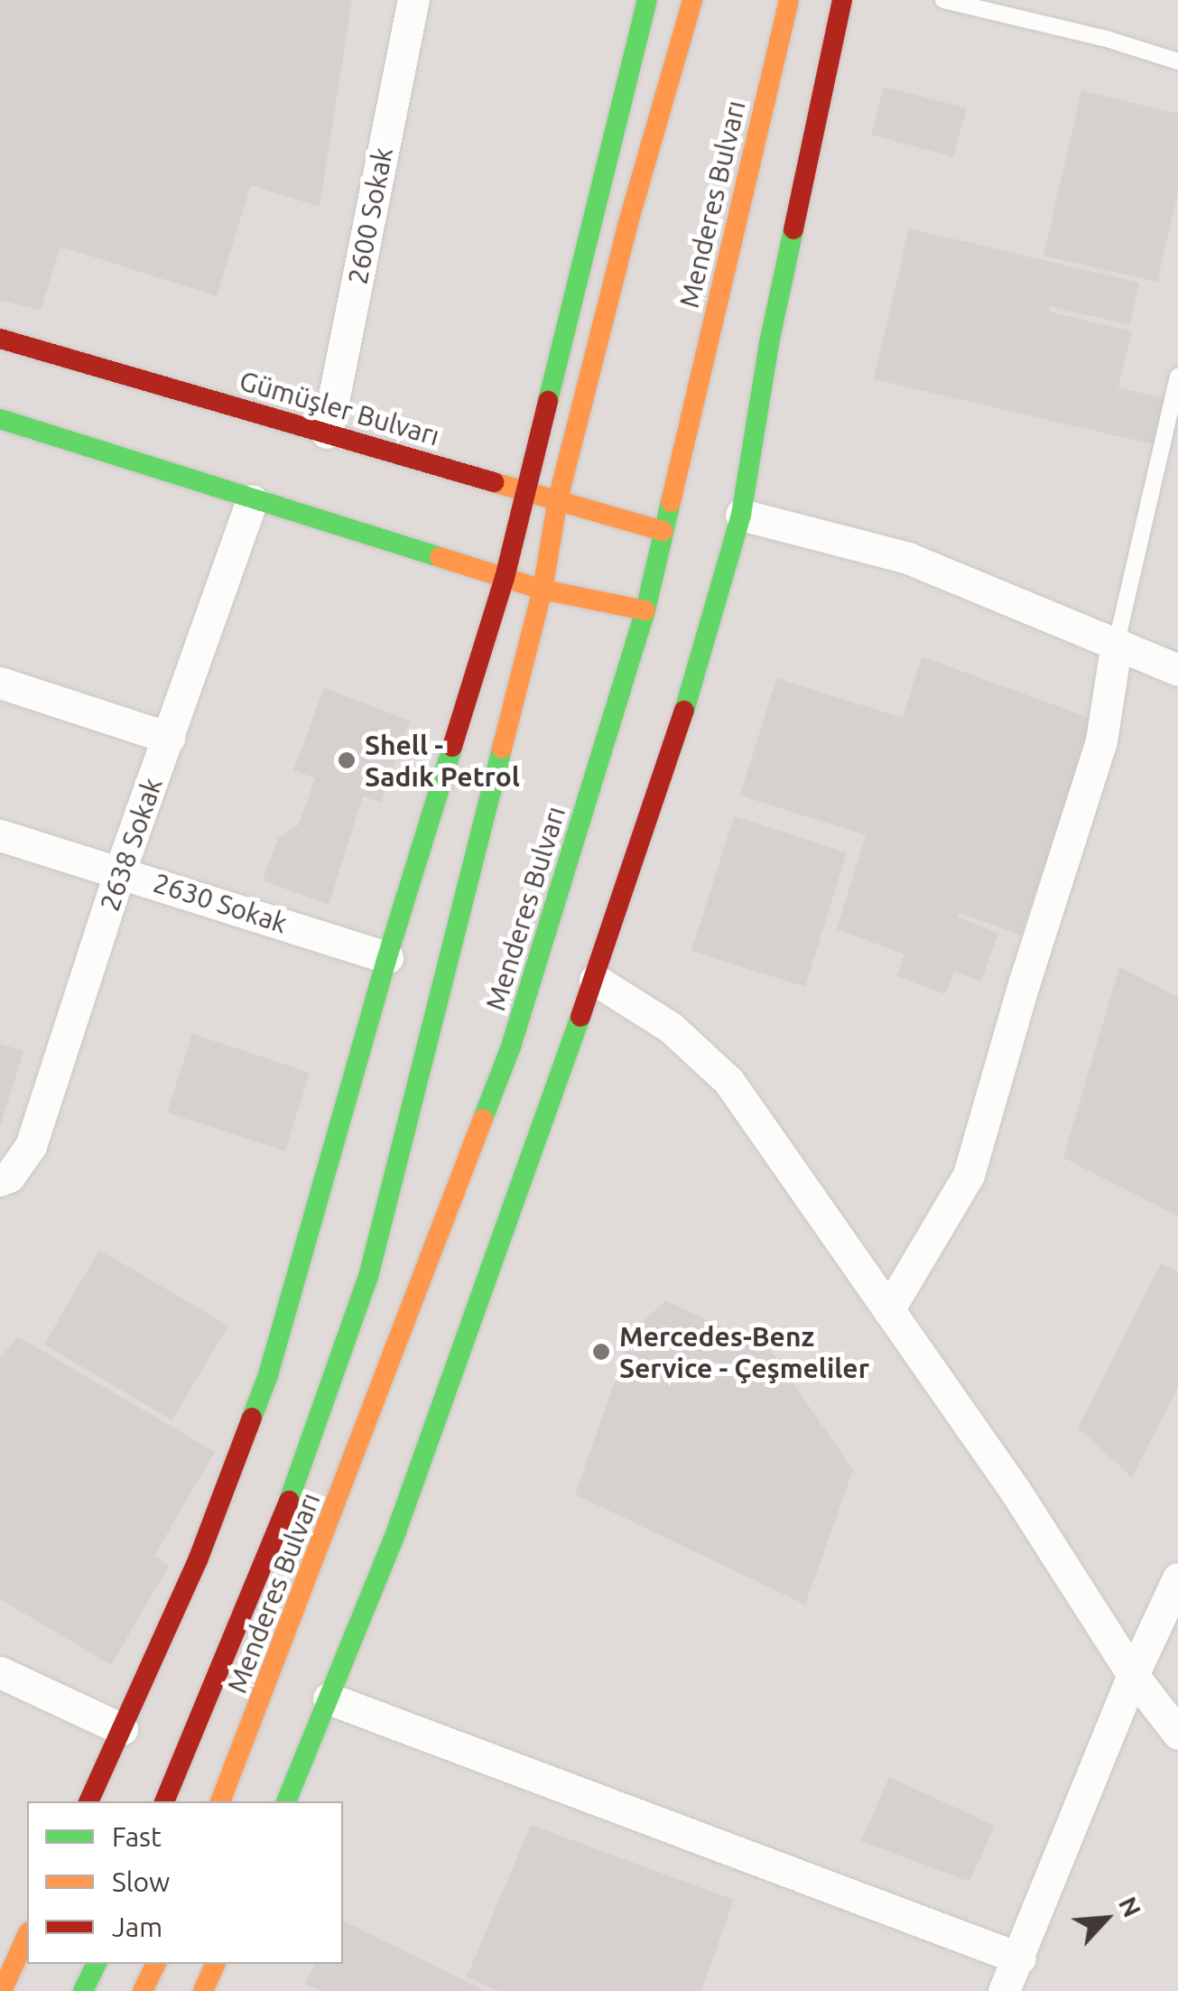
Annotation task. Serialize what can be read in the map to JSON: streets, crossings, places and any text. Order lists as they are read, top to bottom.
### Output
{
  "streets": {
    "main road": ["Menderes Bulvarı", "Gümüşler Bulvarı"],
    "street": ["2600 Sokak", "2638 Sokak", "2630 Sokak"]
  },
  "crossings": [
    ["Menderes Bulvarı", "Gümüşler Bulvarı"],
    ["2600 Sokak", "Gümüşler Bulvarı"],
    ["2638 Sokak", "2630 Sokak"]
  ],
  "places": ["Shell - Sadık Petrol", "Mercedes-Benz Service - Çeşmeliler"],
  "legend": ["Fast", "Slow", "Jam"],
  "north": "top right"
}
